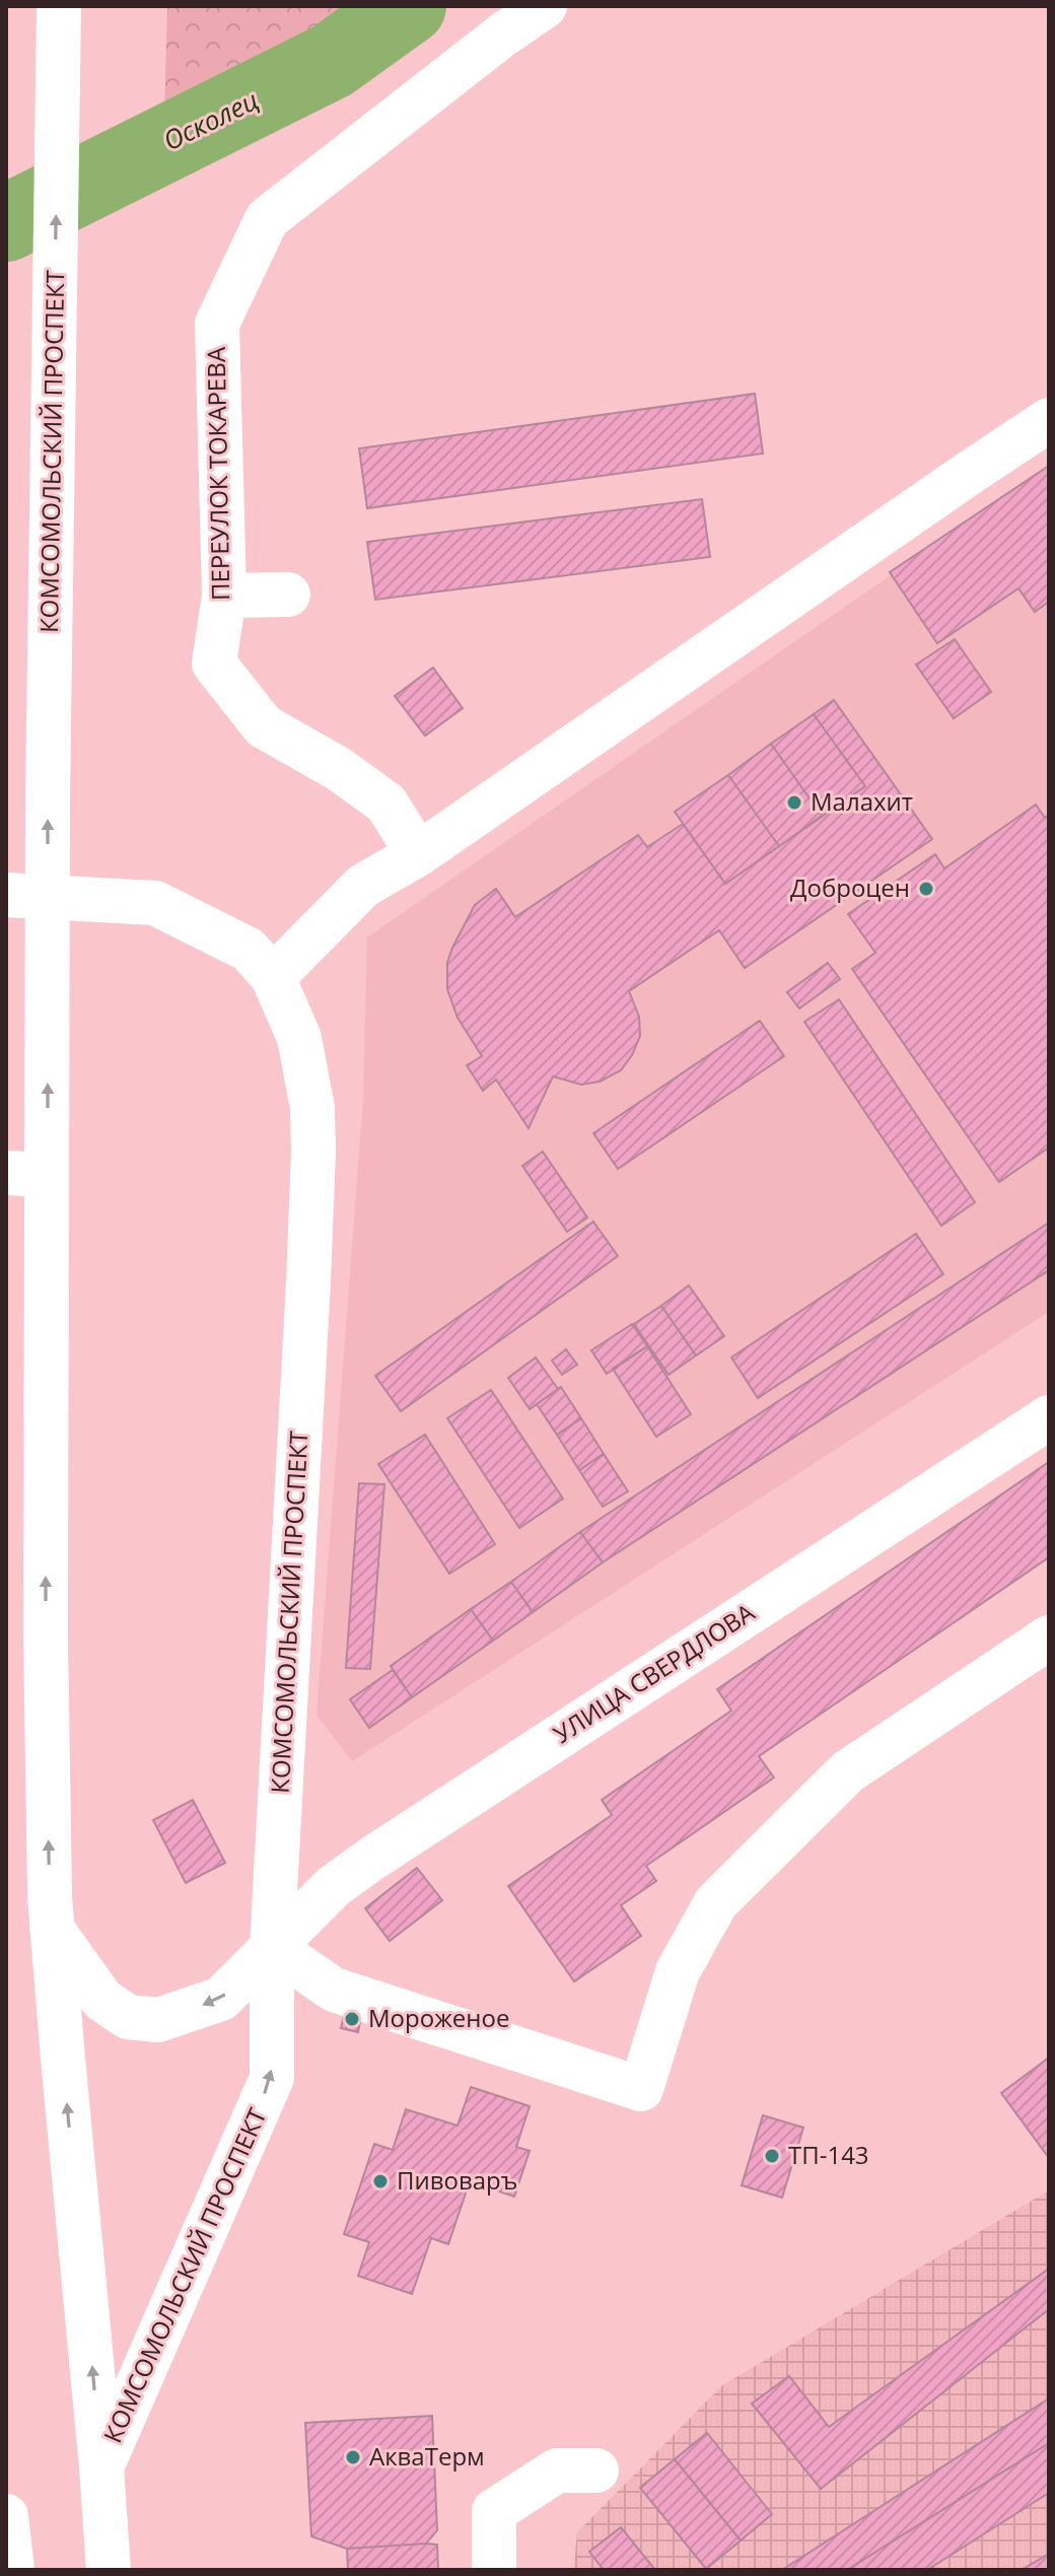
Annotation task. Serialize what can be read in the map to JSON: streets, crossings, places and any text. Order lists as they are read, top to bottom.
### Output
{
  "streets": {
    "street": ["КОМСОМОЛЬСКИЙ ПРОСПЕКТ", "ПЕРЕУЛОК ТОКАРЕВА", "УЛИЦА СВЕРДЛОВА"]
  },
  "crossings": [
    ["КОМСОМОЛЬСКИЙ ПРОСПЕКТ", "УЛИЦА СВЕРДЛОВА"]
  ],
  "water": ["Осколец"],
  "places": [
    "Малахит",
    "Доброцен",
    "Мороженое",
    "ТП-143",
    "Пивоваръ",
    "АкваТерм"
  ]
}
